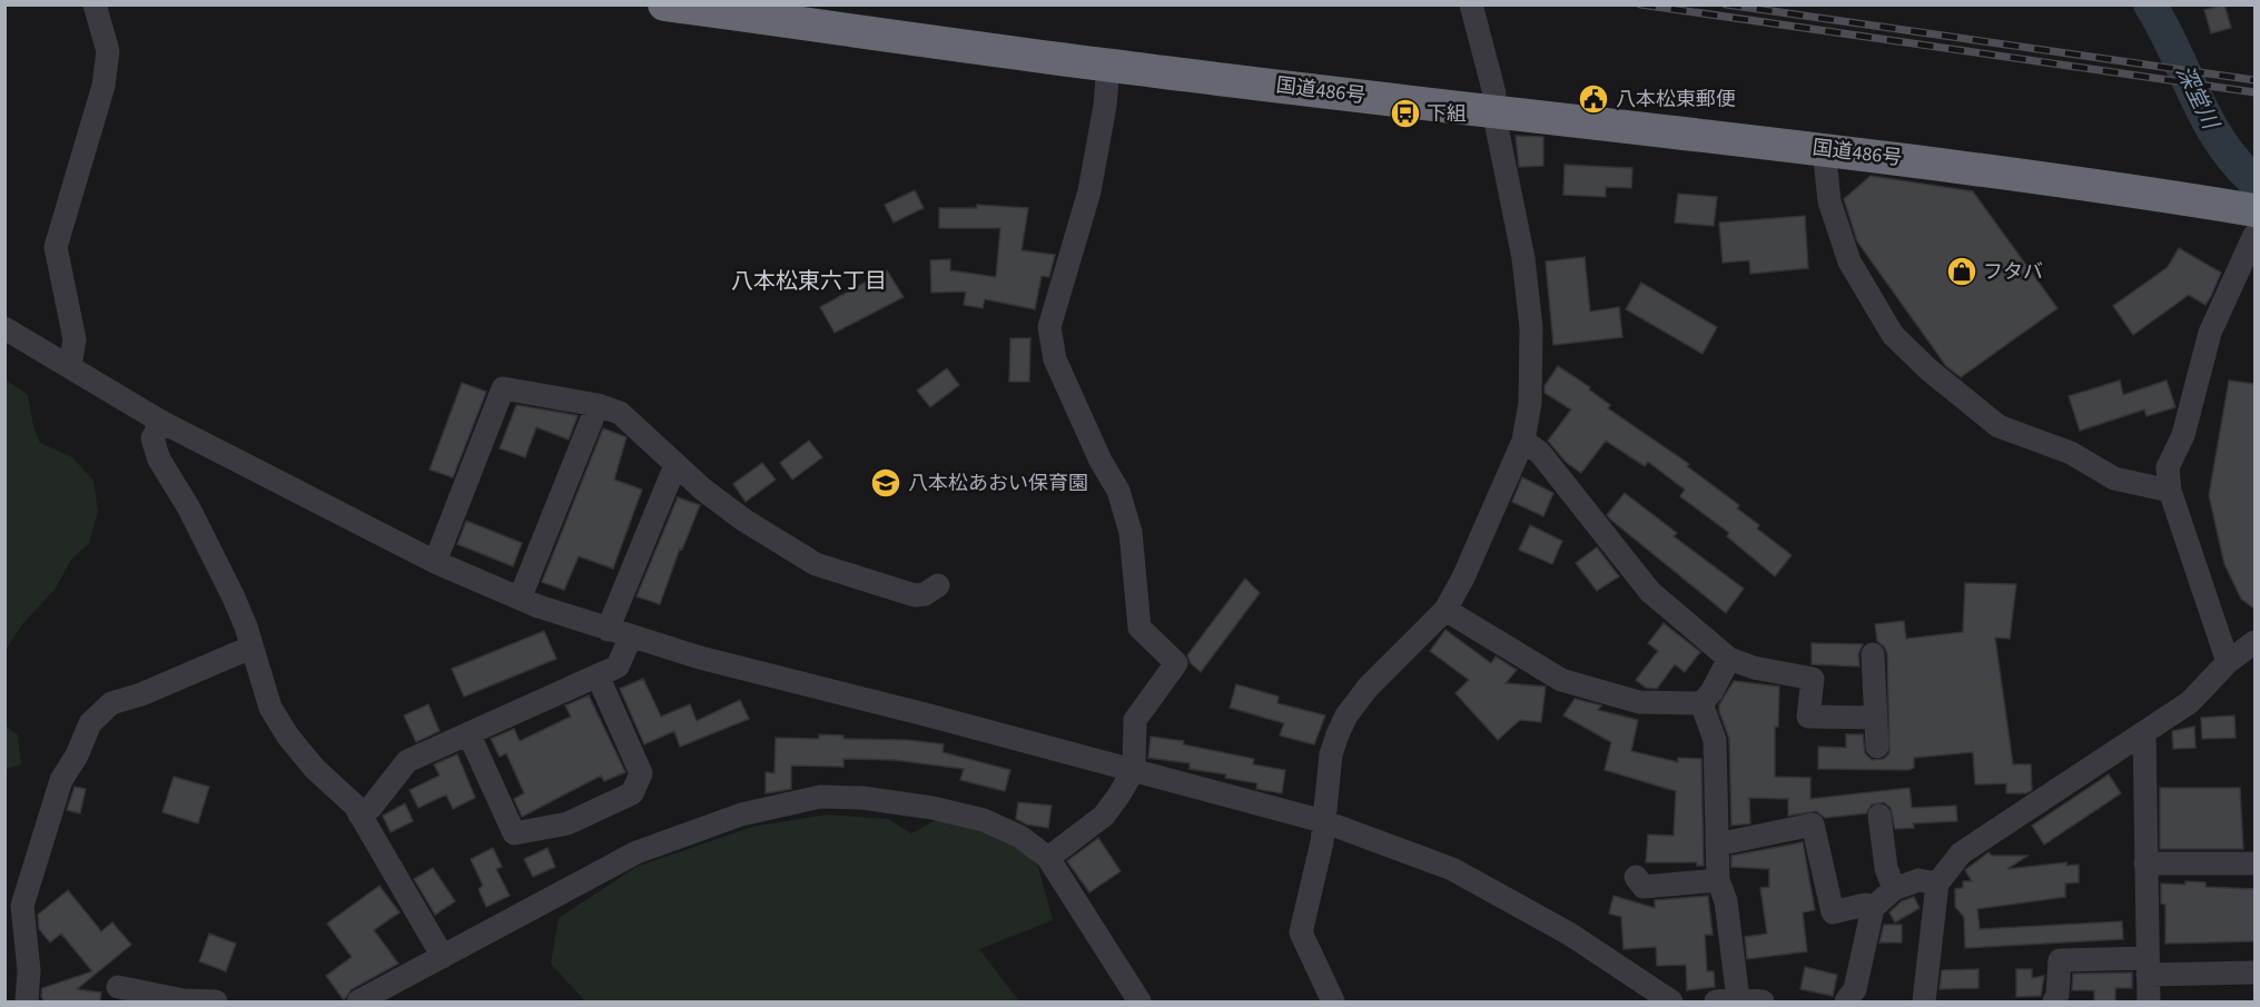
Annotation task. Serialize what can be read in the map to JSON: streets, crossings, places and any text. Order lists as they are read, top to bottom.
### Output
{
  "streets": {
    "highway": ["国道486号"]
  },
  "districts": ["八本松東六丁目"],
  "water": ["深堂川"],
  "places": {
    "public building": ["八本松東郵便"],
    "bus stop": ["下組"],
    "shop": ["フタバ"],
    "school or university": ["八本松あおい保育園"]
  }
}
